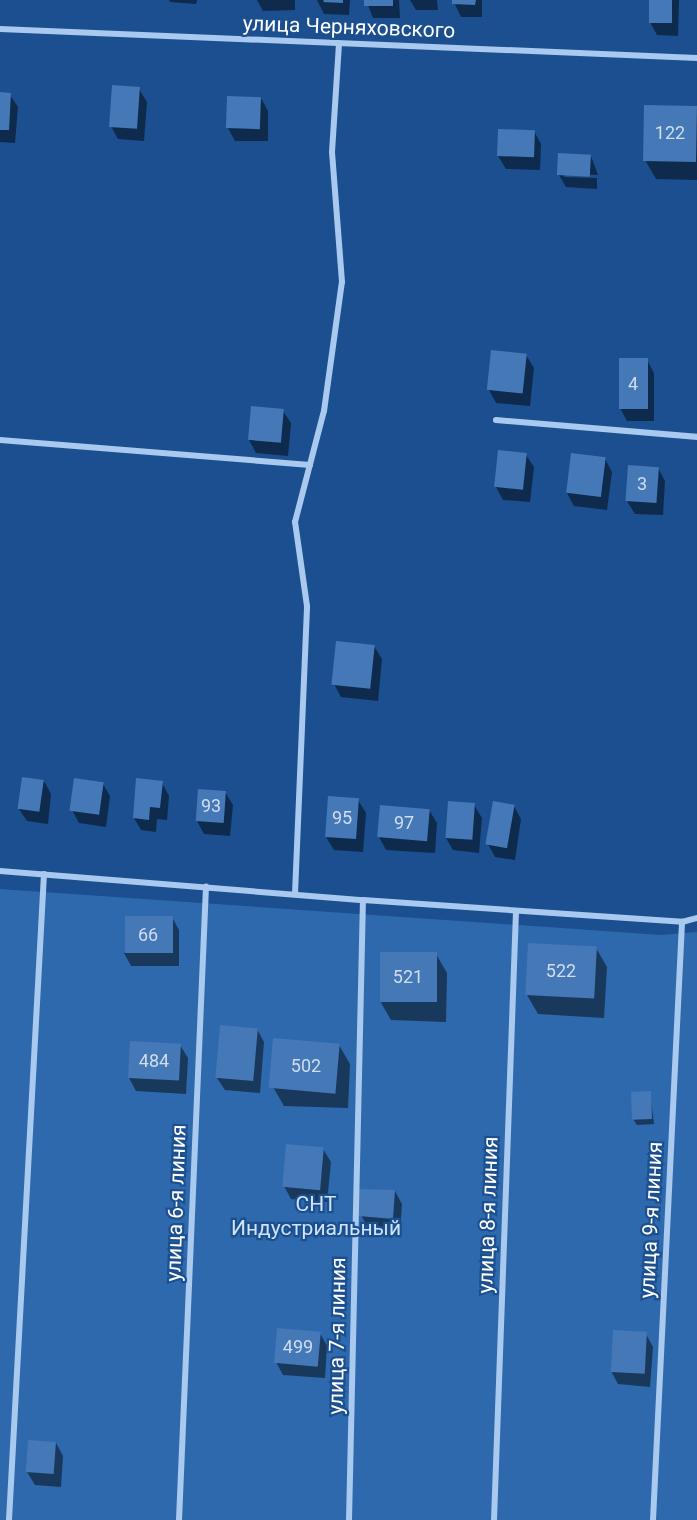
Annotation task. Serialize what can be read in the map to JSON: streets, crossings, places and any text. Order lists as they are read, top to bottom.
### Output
{
  "streets": {
    "street": [
      "улица Черняховского",
      "улица 6-я линия",
      "улица 8-я линия",
      "улица 9-я линия",
      "улица 7-я линия"
    ]
  },
  "parks": ["СНТ Индустриальный"],
  "house_numbers": [
    "122",
    "4",
    "3",
    "93",
    "95",
    "97",
    "66",
    "522",
    "521",
    "484",
    "502",
    "499"
  ]
}
